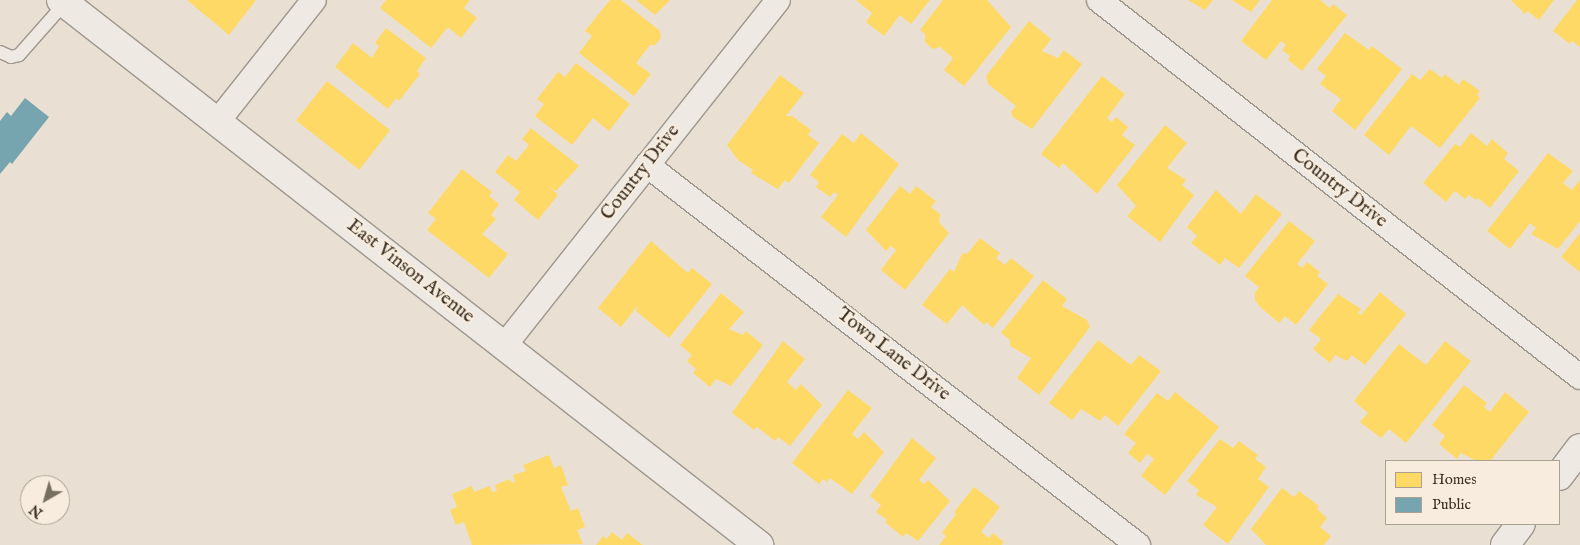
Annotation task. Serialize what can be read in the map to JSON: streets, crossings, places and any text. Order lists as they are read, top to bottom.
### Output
{
  "streets": {
    "street": ["Country Drive", "East Vinson Avenue", "Town Lane Drive"]
  },
  "crossings": [
    ["Country Drive", "East Vinson Avenue"],
    ["Country Drive", "Town Lane Drive"]
  ],
  "legend": ["Homes", "Public"],
  "north": "bottom left"
}
